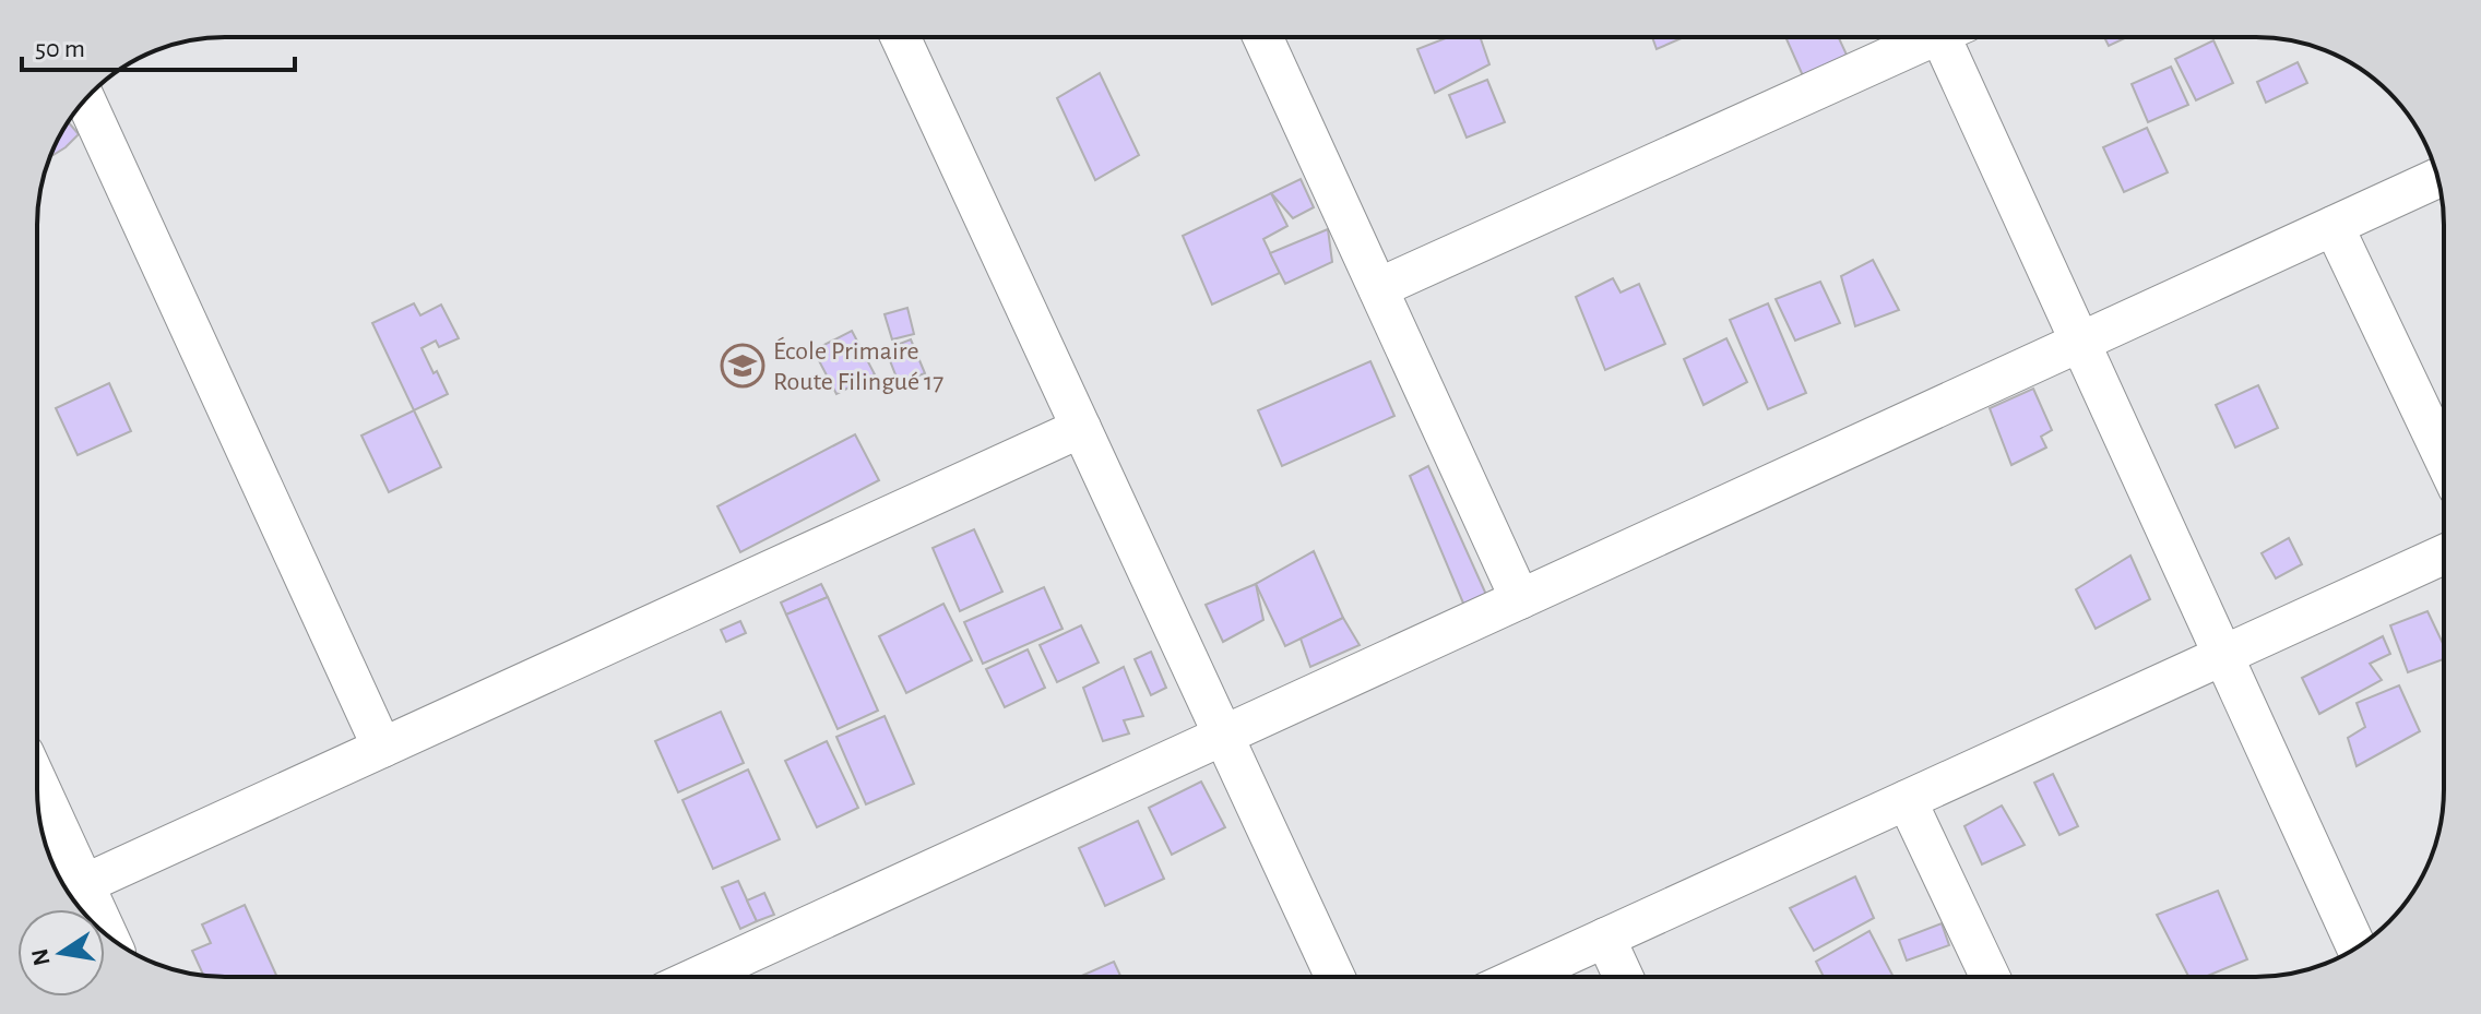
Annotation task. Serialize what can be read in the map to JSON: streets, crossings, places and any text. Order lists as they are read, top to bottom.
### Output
{
  "places": {
    "school or university": ["École Primaire Route Filingué 17"]
  },
  "scale_bar": "50 m",
  "north": "left"
}
